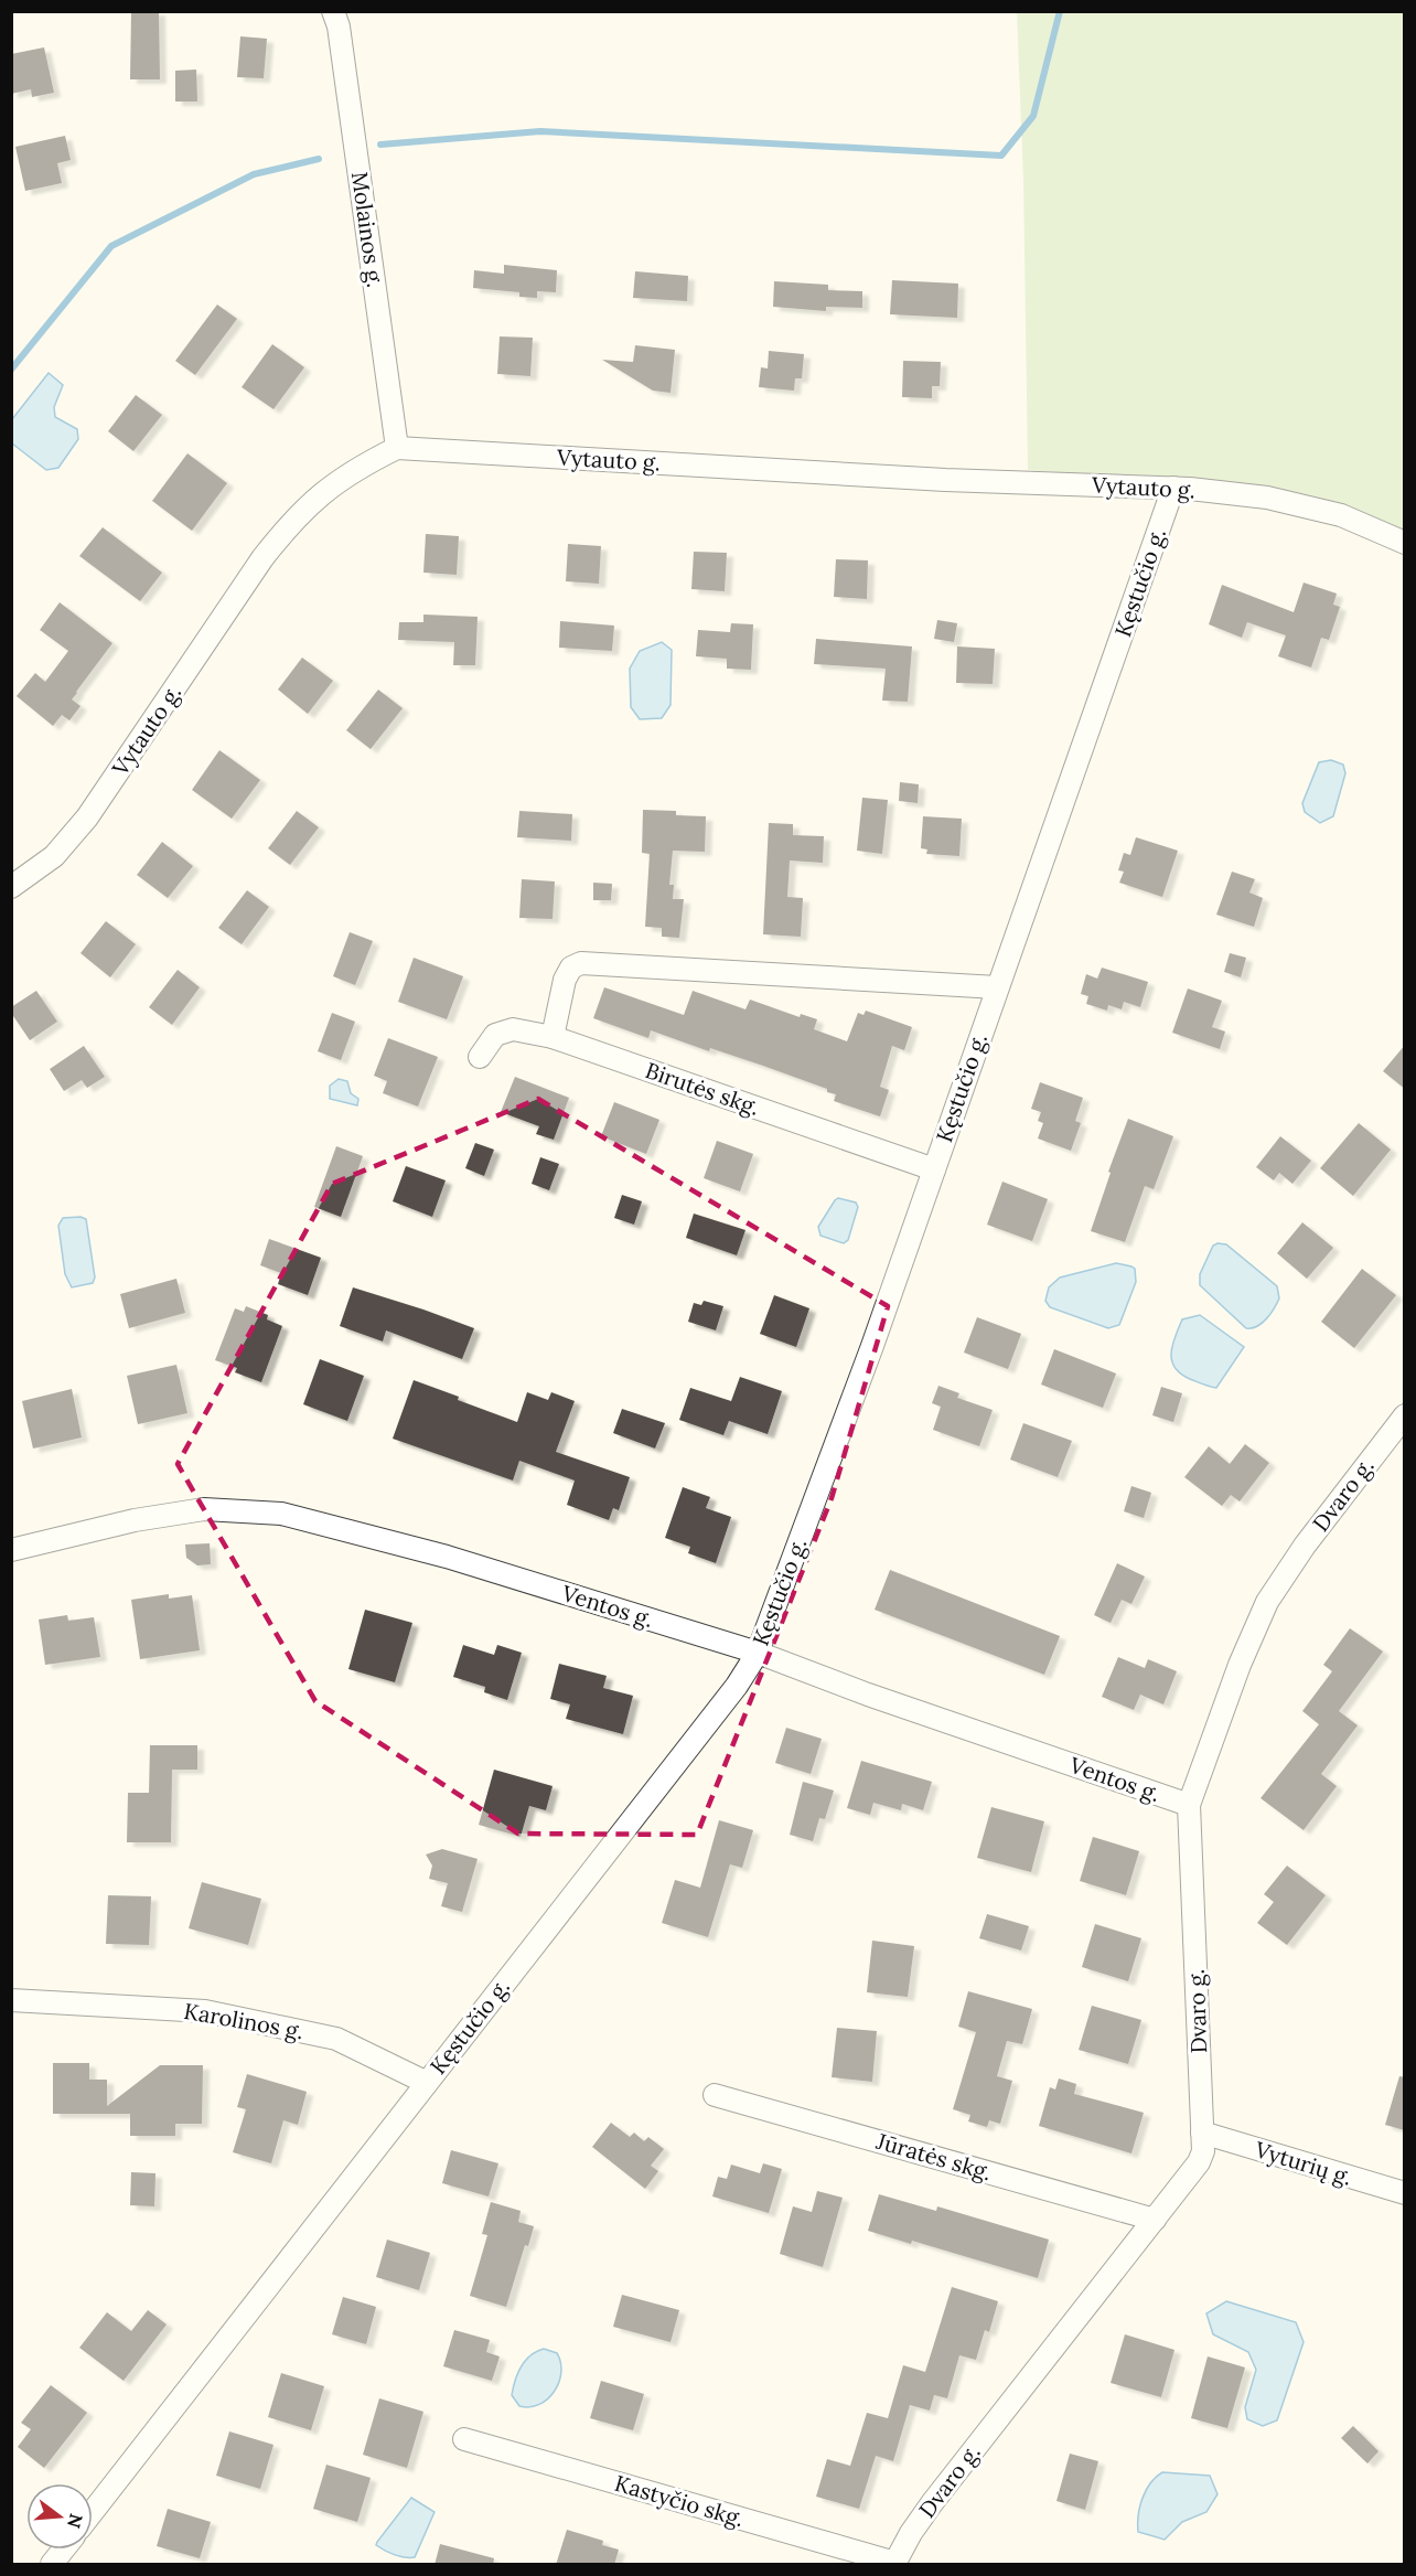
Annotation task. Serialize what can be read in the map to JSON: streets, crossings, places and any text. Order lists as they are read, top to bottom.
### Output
{
  "streets": {
    "street": [
      "Molainos g.",
      "Vytauto g.",
      "Kęstučio g.",
      "Birutės skg.",
      "Dvaro g.",
      "Ventos g.",
      "Karolinos g.",
      "Jūratės skg.",
      "Vyturių g.",
      "Kastyčio skg."
    ]
  },
  "crossings": [
    ["Molainos g.", "Vytauto g."],
    ["Vytauto g.", "Kęstučio g."],
    ["Kęstučio g.", "Birutės skg."],
    ["Kęstučio g.", "Ventos g."],
    ["Kęstučio g.", "Karolinos g."],
    ["Dvaro g.", "Ventos g."],
    ["Dvaro g.", "Jūratės skg."],
    ["Dvaro g.", "Vyturių g."],
    ["Dvaro g.", "Kastyčio skg."]
  ],
  "north": "right"
}
